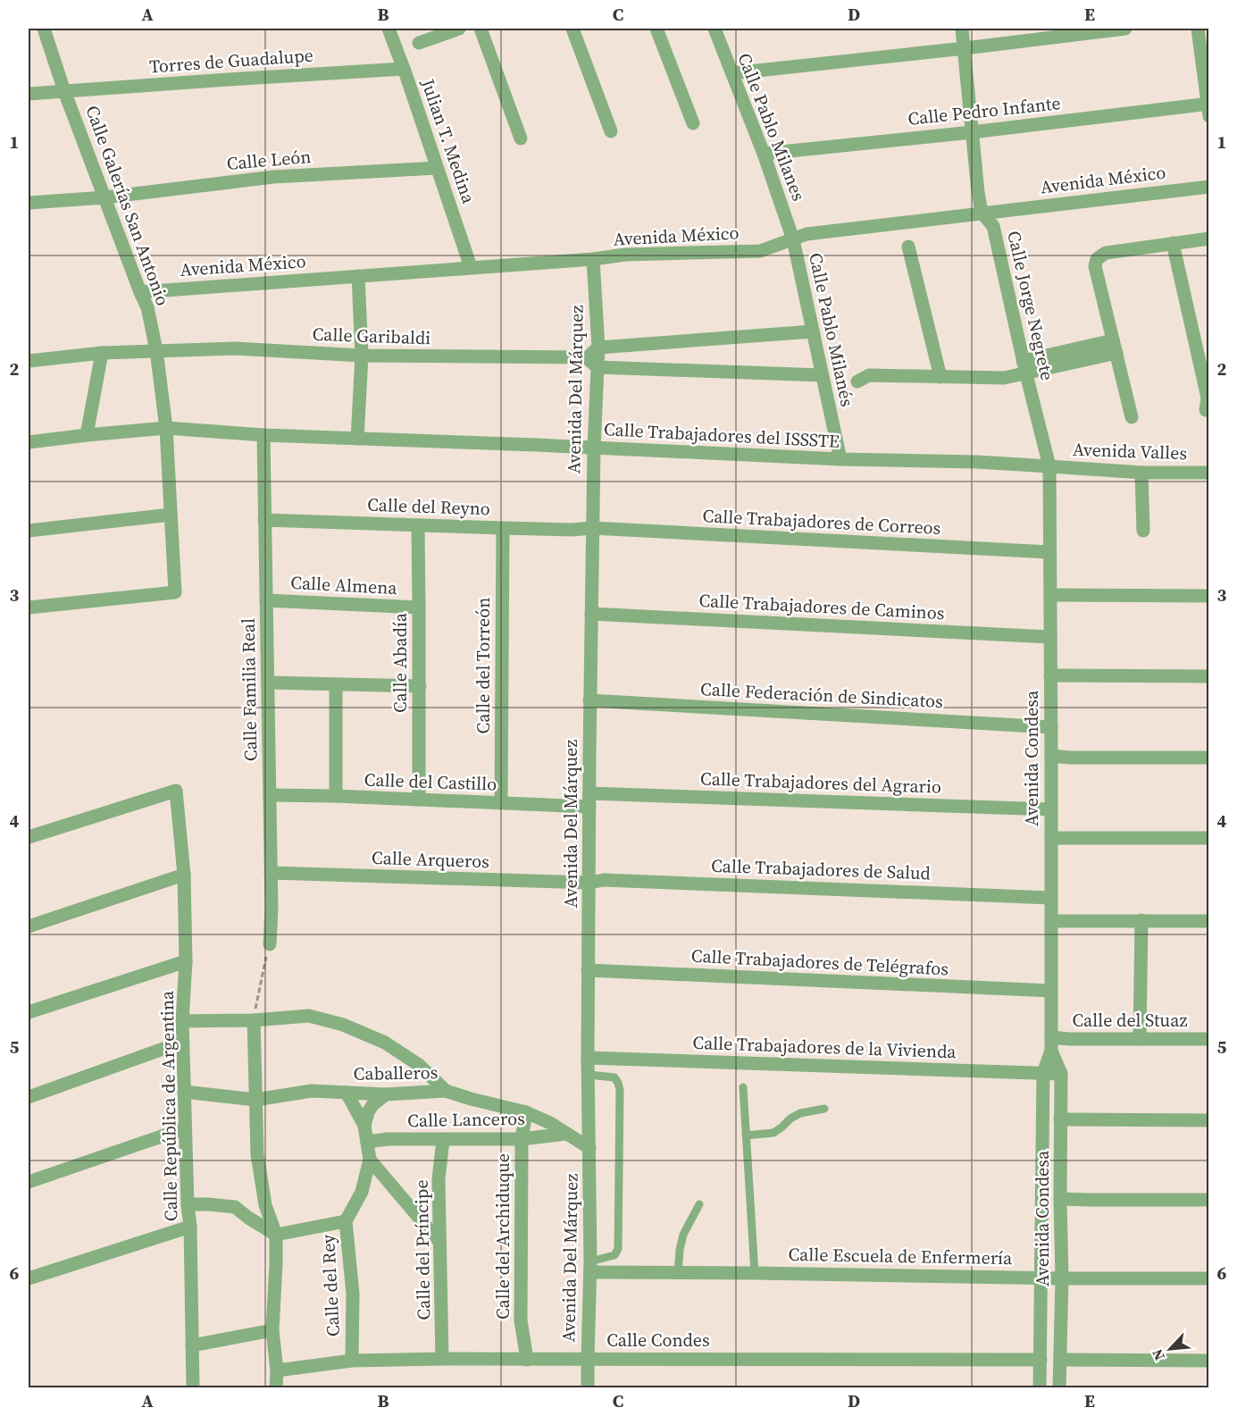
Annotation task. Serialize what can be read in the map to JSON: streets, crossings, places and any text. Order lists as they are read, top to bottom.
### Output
{
  "streets": {
    "street": [
      "Torres de Guadalupe",
      "Calle Pedro Infante",
      "Calle Pablo Milanes",
      "Julian T. Medina",
      "Calle León",
      "Avenida México",
      "Calle Galerías San Antonio",
      "Calle Jorge Negrete",
      "Calle Pablo Milanés",
      "Calle Garibaldi",
      "Avenida Del Márquez",
      "Calle Trabajadores del ISSSTE",
      "Avenida Valles",
      "Calle del Reyno",
      "Calle Trabajadores de Correos",
      "Calle Almena",
      "Calle Trabajadores de Caminos",
      "Calle Abadía",
      "Calle del Torreón",
      "Calle Familia Real",
      "Calle Federación de Sindicatos",
      "Avenida Condesa",
      "Calle del Castillo",
      "Calle Trabajadores del Agrario",
      "Calle Arqueros",
      "Calle Trabajadores de Salud",
      "Calle Trabajadores de Telégrafos",
      "Calle del Stuaz",
      "Calle Trabajadores de la Vivienda",
      "Caballeros",
      "Calle República de Argentina",
      "Calle Lanceros",
      "Calle del Archiduque",
      "Calle del Príncipe",
      "Calle Escuela de Enfermería",
      "Calle del Rey",
      "Calle Condes"
    ]
  },
  "crossings": [
    ["Torres de Guadalupe", "Julian T. Medina"],
    ["Torres de Guadalupe", "Calle Galerías San Antonio"],
    ["Calle Pedro Infante", "Calle Pablo Milanes"],
    ["Calle Pedro Infante", "Calle Jorge Negrete"],
    ["Calle Pablo Milanes", "Avenida México"],
    ["Calle Pablo Milanes", "Calle Pablo Milanés"],
    ["Julian T. Medina", "Calle León"],
    ["Julian T. Medina", "Avenida México"],
    ["Calle León", "Calle Galerías San Antonio"],
    ["Avenida México", "Calle Galerías San Antonio"],
    ["Avenida México", "Calle Jorge Negrete"],
    ["Avenida México", "Calle Pablo Milanés"],
    ["Avenida México", "Avenida Del Márquez"],
    ["Calle Galerías San Antonio", "Calle Garibaldi"],
    ["Calle Galerías San Antonio", "Calle Trabajadores del ISSSTE"],
    ["Calle Jorge Negrete", "Calle Trabajadores del ISSSTE"],
    ["Calle Jorge Negrete", "Avenida Valles"],
    ["Calle Jorge Negrete", "Avenida Condesa"],
    ["Calle Pablo Milanés", "Calle Trabajadores del ISSSTE"],
    ["Avenida Del Márquez", "Calle Trabajadores del ISSSTE"],
    ["Avenida Del Márquez", "Calle del Reyno"],
    ["Avenida Del Márquez", "Calle Trabajadores de Correos"],
    ["Avenida Del Márquez", "Calle Trabajadores de Caminos"],
    ["Avenida Del Márquez", "Calle Federación de Sindicatos"],
    ["Avenida Del Márquez", "Calle del Castillo"],
    ["Avenida Del Márquez", "Calle Trabajadores del Agrario"],
    ["Avenida Del Márquez", "Calle Arqueros"],
    ["Avenida Del Márquez", "Calle Trabajadores de Salud"],
    ["Avenida Del Márquez", "Calle Trabajadores de Telégrafos"],
    ["Avenida Del Márquez", "Calle Trabajadores de la Vivienda"],
    ["Avenida Del Márquez", "Caballeros"],
    ["Avenida Del Márquez", "Calle Escuela de Enfermería"],
    ["Avenida Del Márquez", "Calle Condes"],
    ["Calle Trabajadores del ISSSTE", "Avenida Valles"],
    ["Calle Trabajadores del ISSSTE", "Calle Familia Real"],
    ["Calle Trabajadores del ISSSTE", "Avenida Condesa"],
    ["Avenida Valles", "Avenida Condesa"],
    ["Calle del Reyno", "Calle Trabajadores de Correos"],
    ["Calle del Reyno", "Calle Abadía"],
    ["Calle del Reyno", "Calle del Torreón"],
    ["Calle del Reyno", "Calle Familia Real"],
    ["Calle Trabajadores de Correos", "Avenida Condesa"],
    ["Calle Almena", "Calle Abadía"],
    ["Calle Almena", "Calle Familia Real"],
    ["Calle Trabajadores de Caminos", "Avenida Condesa"],
    ["Calle Abadía", "Calle del Castillo"],
    ["Calle del Torreón", "Calle del Castillo"],
    ["Calle Familia Real", "Calle del Castillo"],
    ["Calle Familia Real", "Calle Arqueros"],
    ["Calle Federación de Sindicatos", "Avenida Condesa"],
    ["Avenida Condesa", "Calle Trabajadores del Agrario"],
    ["Avenida Condesa", "Calle Trabajadores de Salud"],
    ["Avenida Condesa", "Calle Trabajadores de Telégrafos"],
    ["Avenida Condesa", "Calle del Stuaz"],
    ["Avenida Condesa", "Calle Trabajadores de la Vivienda"],
    ["Avenida Condesa", "Calle Escuela de Enfermería"],
    ["Avenida Condesa", "Calle Condes"],
    ["Calle del Castillo", "Calle Trabajadores del Agrario"],
    ["Calle Arqueros", "Calle Trabajadores de Salud"],
    ["Caballeros", "Calle República de Argentina"],
    ["Caballeros", "Calle Lanceros"],
    ["Caballeros", "Calle del Archiduque"],
    ["Caballeros", "Calle del Rey"],
    ["Calle Lanceros", "Calle del Archiduque"],
    ["Calle Lanceros", "Calle del Príncipe"],
    ["Calle Lanceros", "Calle del Rey"],
    ["Calle del Archiduque", "Calle Condes"],
    ["Calle del Príncipe", "Calle Condes"],
    ["Calle del Rey", "Calle Condes"]
  ],
  "north": "bottom left",
  "grid": {
    "columns": [
      "A",
      "B",
      "C",
      "D",
      "E"
    ],
    "rows": [
      "1",
      "2",
      "3",
      "4",
      "5",
      "6"
    ]
  }
}
